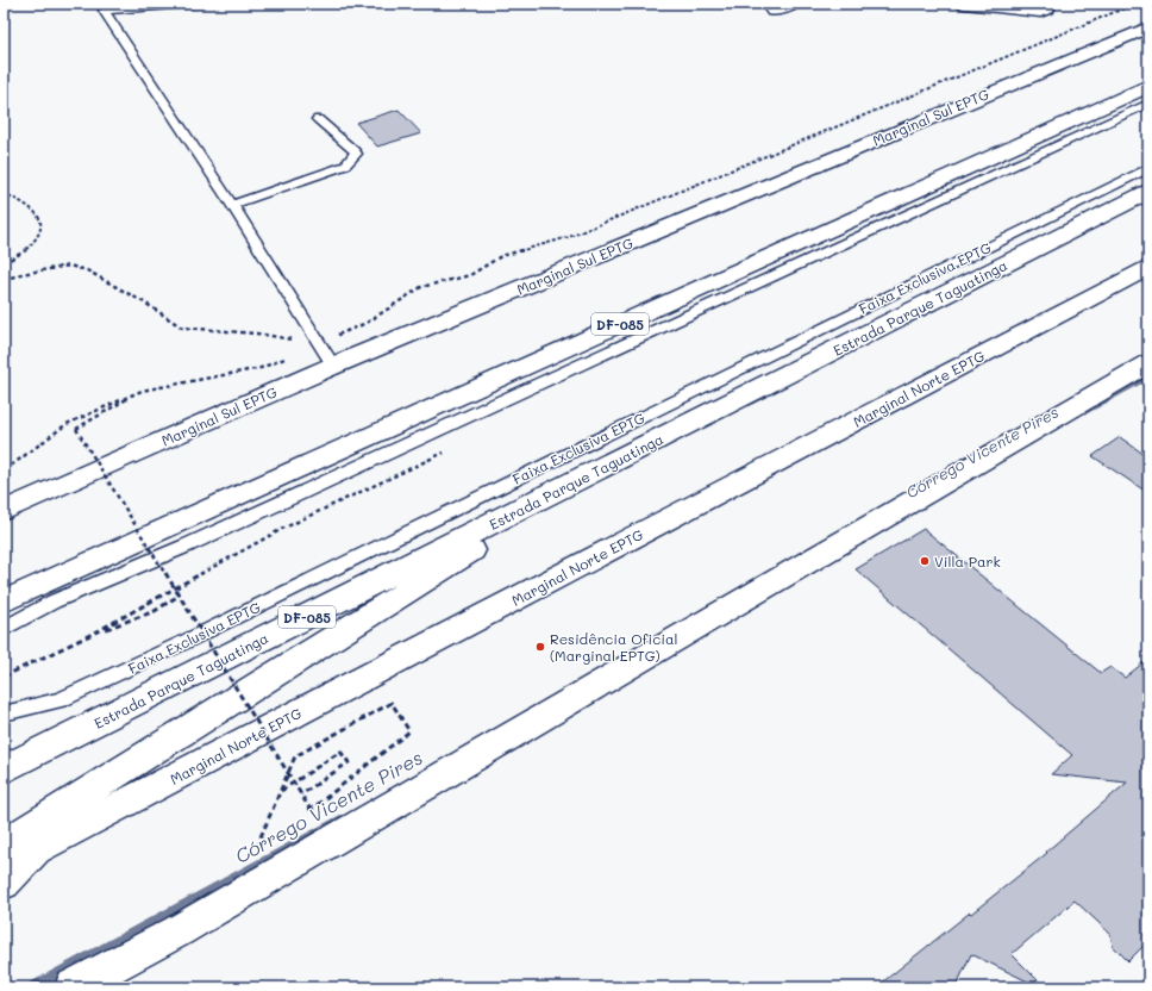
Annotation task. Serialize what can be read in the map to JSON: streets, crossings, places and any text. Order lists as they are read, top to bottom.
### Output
{
  "streets": {
    "main road": [
      "Marginal Sul EPTG",
      "Estrada Parque Taguatinga",
      "DF-085",
      "Marginal Norte EPTG"
    ],
    "lane": ["Faixa Exclusiva EPTG"]
  },
  "water": ["Córrego Vicente Pires"],
  "places": ["Villa Park", "Residência Oficial (Marginal EPTG)"]
}
